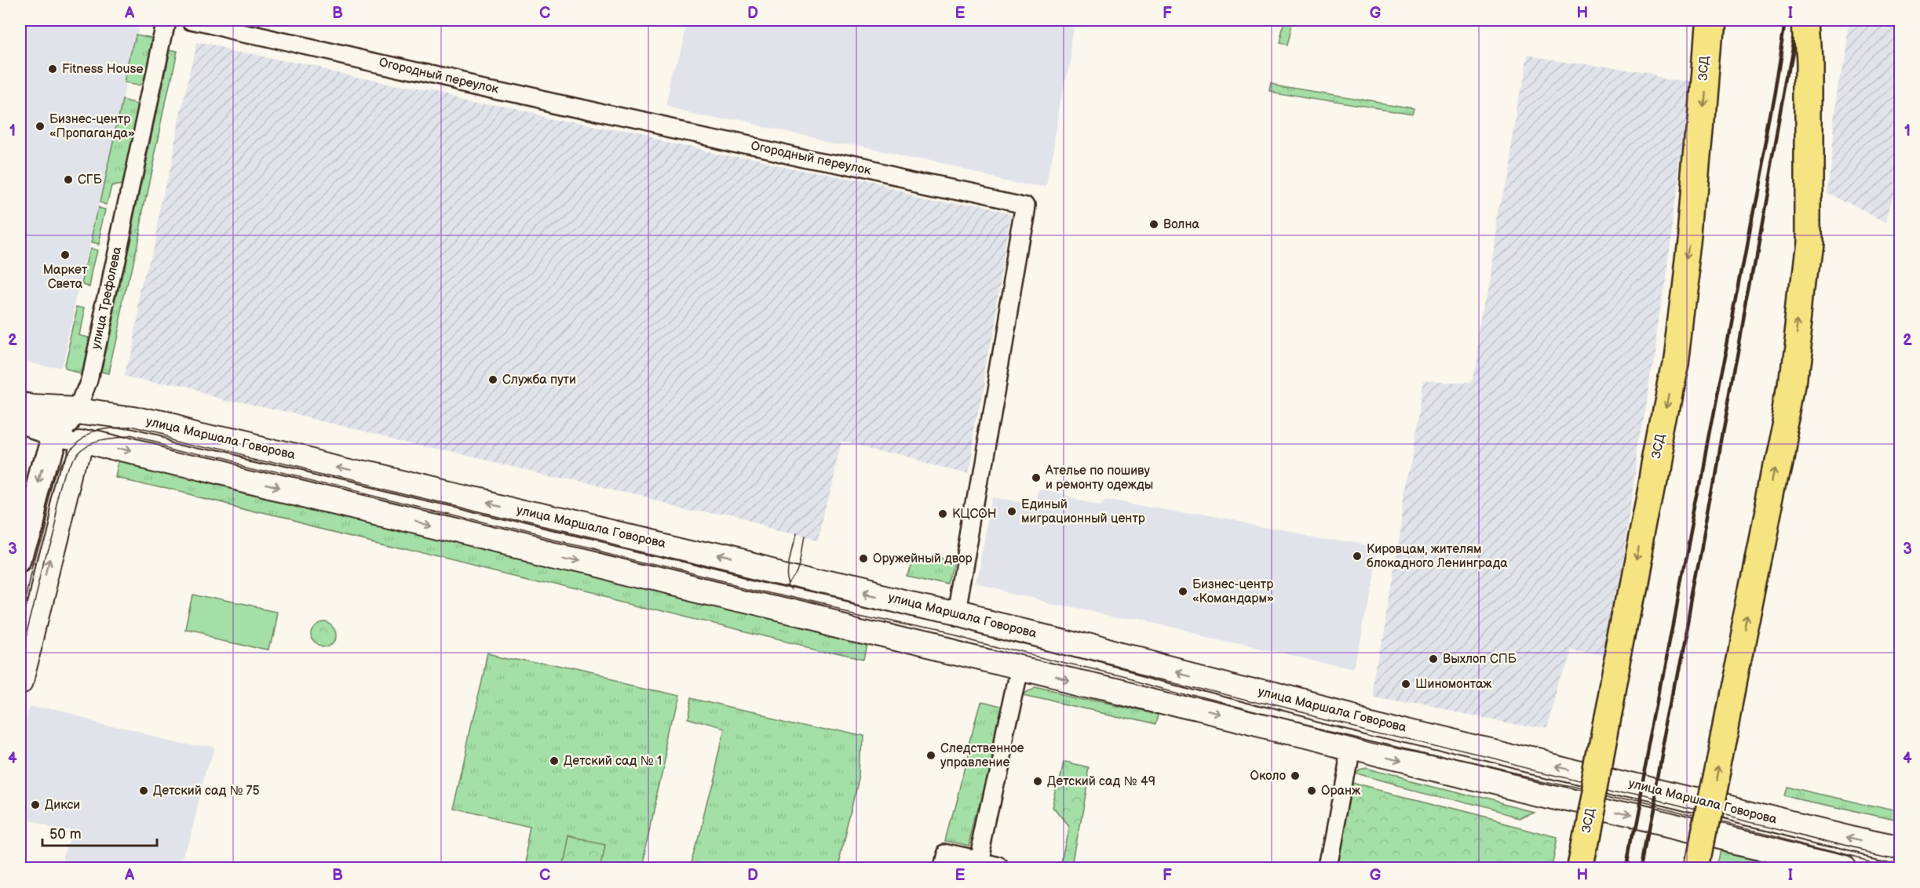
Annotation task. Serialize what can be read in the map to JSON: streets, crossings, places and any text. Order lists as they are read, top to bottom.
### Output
{
  "streets": {
    "highway": ["ЗСД"],
    "main road": ["улица Маршала Говорова"],
    "street": ["Огородный переулок", "улица Трефолева"]
  },
  "crossings": [
    ["Огородный переулок", "улица Маршала Говорова"],
    ["улица Трефолева", "улица Маршала Говорова"]
  ],
  "places": [
    "Fitness House",
    "Бизнес-центр «Пропаганда»",
    "СГБ",
    "Волна",
    "Маркет Света",
    "Служба пути",
    "Ателье по пошиву и ремонту одежды",
    "Единый миграционный центр",
    "КЦСОН",
    "Кировцам, жителям блокадного Ленинграда",
    "Оружейный двор",
    "Бизнес-центр «Командарм»",
    "Выхлоп СПБ",
    "Шиномонтаж",
    "Следственное управление",
    "Детский сад № 1",
    "Около",
    "Детский сад № 49",
    "Детский сад № 75",
    "Оранж",
    "Дикси"
  ],
  "scale_bar": "50 m",
  "grid": {
    "columns": [
      "A",
      "B",
      "C",
      "D",
      "E",
      "F",
      "G",
      "H",
      "I"
    ],
    "rows": [
      "1",
      "2",
      "3",
      "4"
    ]
  }
}
